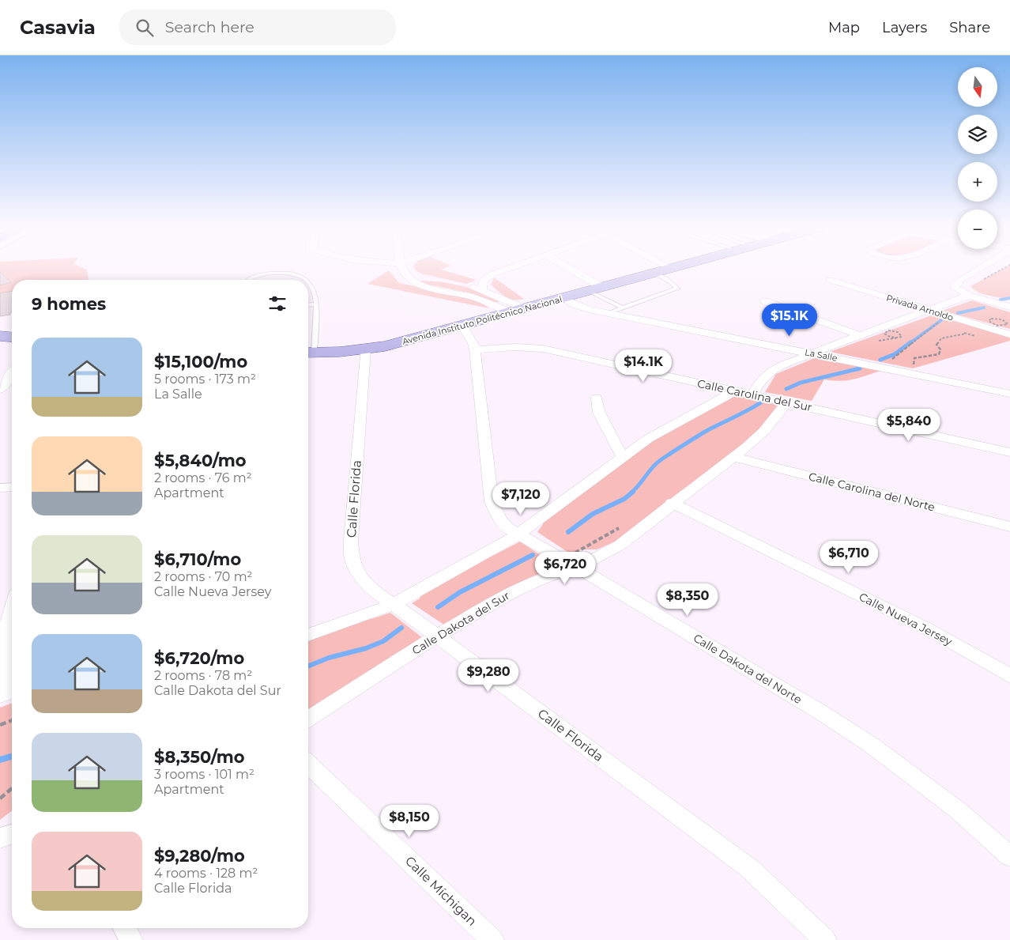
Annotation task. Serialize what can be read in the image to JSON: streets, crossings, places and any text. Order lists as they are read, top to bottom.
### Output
{
  "streets": {
    "main road": ["Avenida Instituto Politécnico Nacional"],
    "street": [
      "Privada Arnoldo",
      "La Salle",
      "Calle Carolina del Sur",
      "Calle Carolina del Norte",
      "Calle Florida",
      "Calle Nueva Jersey",
      "Calle Dakota del Sur",
      "Calle Dakota del Norte",
      "Calle Míchigan"
    ]
  },
  "crossings": [
    ["Avenida Instituto Politécnico Nacional", "La Salle"],
    ["Avenida Instituto Politécnico Nacional", "Calle Florida"],
    ["Avenida Instituto Politécnico Nacional", "Calle Dakota del Norte"],
    ["Calle Carolina del Sur", "Calle Dakota del Sur"],
    ["Calle Carolina del Sur", "Calle Dakota del Norte"],
    ["Calle Carolina del Norte", "Calle Dakota del Sur"],
    ["Calle Florida", "Calle Dakota del Sur"],
    ["Calle Nueva Jersey", "Calle Dakota del Sur"],
    ["Calle Dakota del Sur", "Calle Dakota del Norte"]
  ],
  "north": "bottom",
  "page": {
    "header": "Casavia",
    "search": "Search here",
    "nav": ["Map", "Layers", "Share"],
    "map_buttons": ["+", "−"],
    "heading": "9 homes",
    "price": [
      "$15.1K",
      "$14.1K",
      "$5,840",
      "$7,120",
      "$6,710",
      "$6,720",
      "$8,350",
      "$9,280",
      "$8,150"
    ],
    "list": [
      {
        "name": "$15,100/mo",
        "note": "5 rooms · 173 m² · La Salle"
      },
      {
        "name": "$5,840/mo",
        "note": "2 rooms · 76 m² · Apartment"
      },
      {
        "name": "$6,710/mo",
        "note": "2 rooms · 70 m² · Calle Nueva Jersey"
      },
      {
        "name": "$6,720/mo",
        "note": "2 rooms · 78 m² · Calle Dakota del Sur"
      },
      {
        "name": "$8,350/mo",
        "note": "3 rooms · 101 m² · Apartment"
      },
      {
        "name": "$9,280/mo",
        "note": "4 rooms · 128 m² · Calle Florida"
      }
    ]
  }
}
